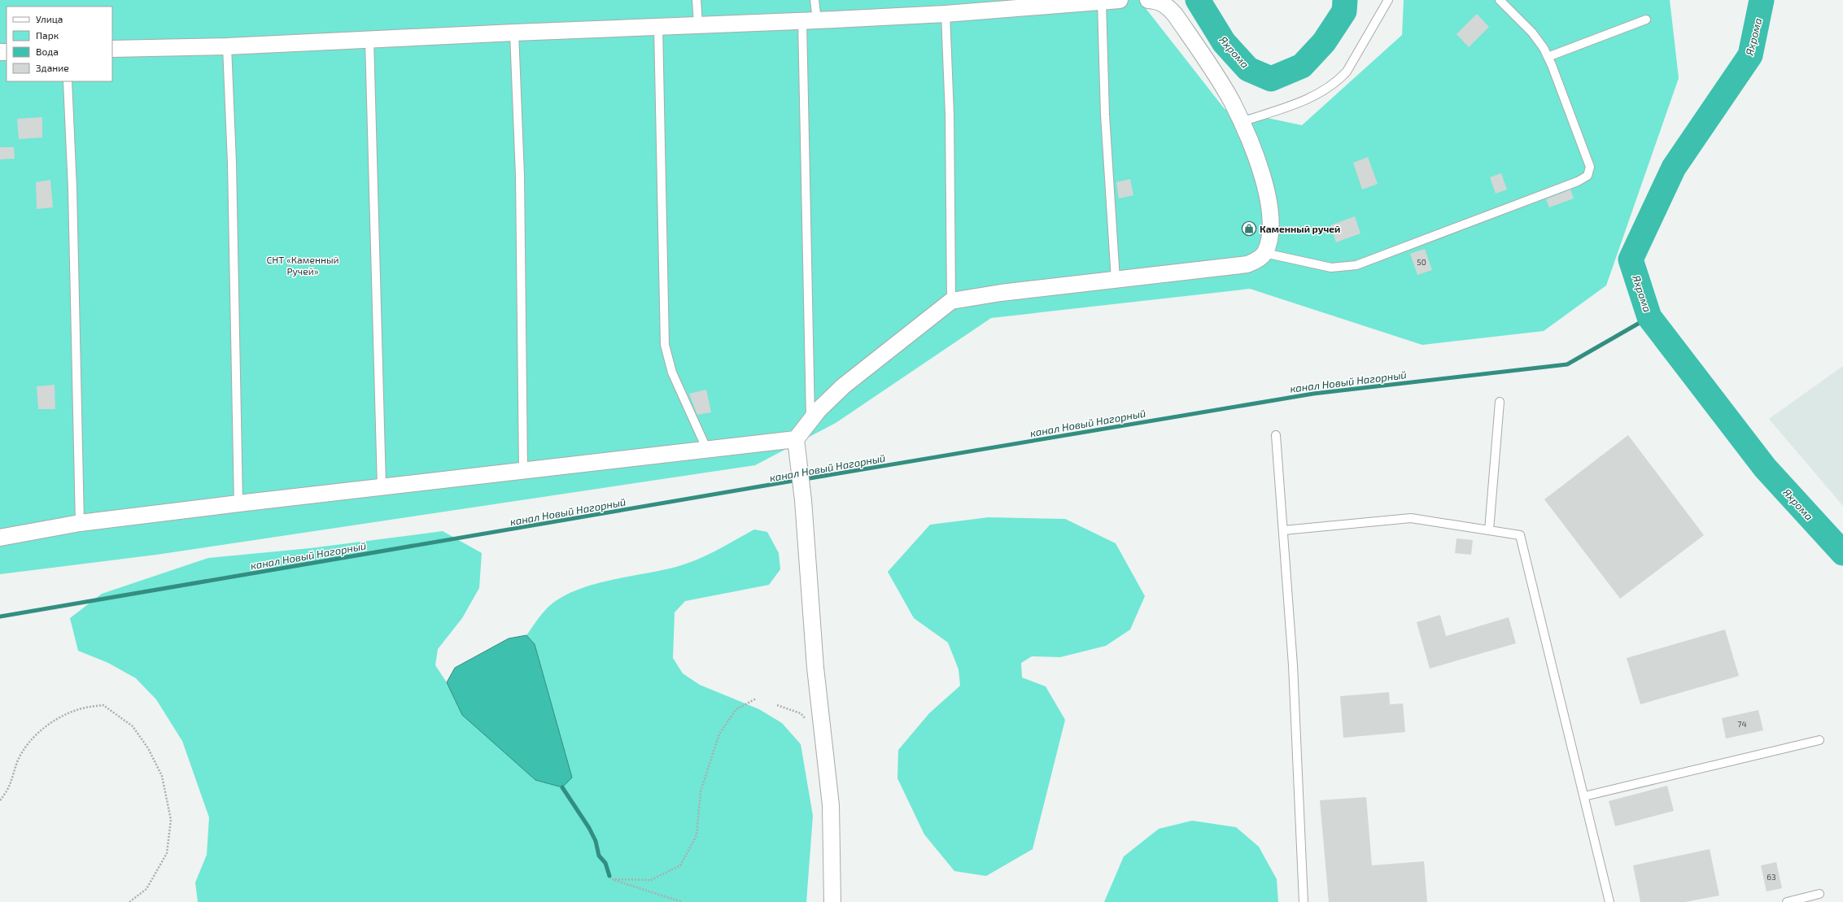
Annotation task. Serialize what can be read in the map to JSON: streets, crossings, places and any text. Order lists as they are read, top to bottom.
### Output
{
  "water": ["Яхрома", "канал Новый Нагорный"],
  "parks": ["СНТ «Каменный Ручей»"],
  "places": {
    "shop": ["Каменный ручей"]
  },
  "house_numbers": ["50", "74", "63"],
  "legend": [
    "Улица",
    "Парк",
    "Вода",
    "Здание"
  ]
}
